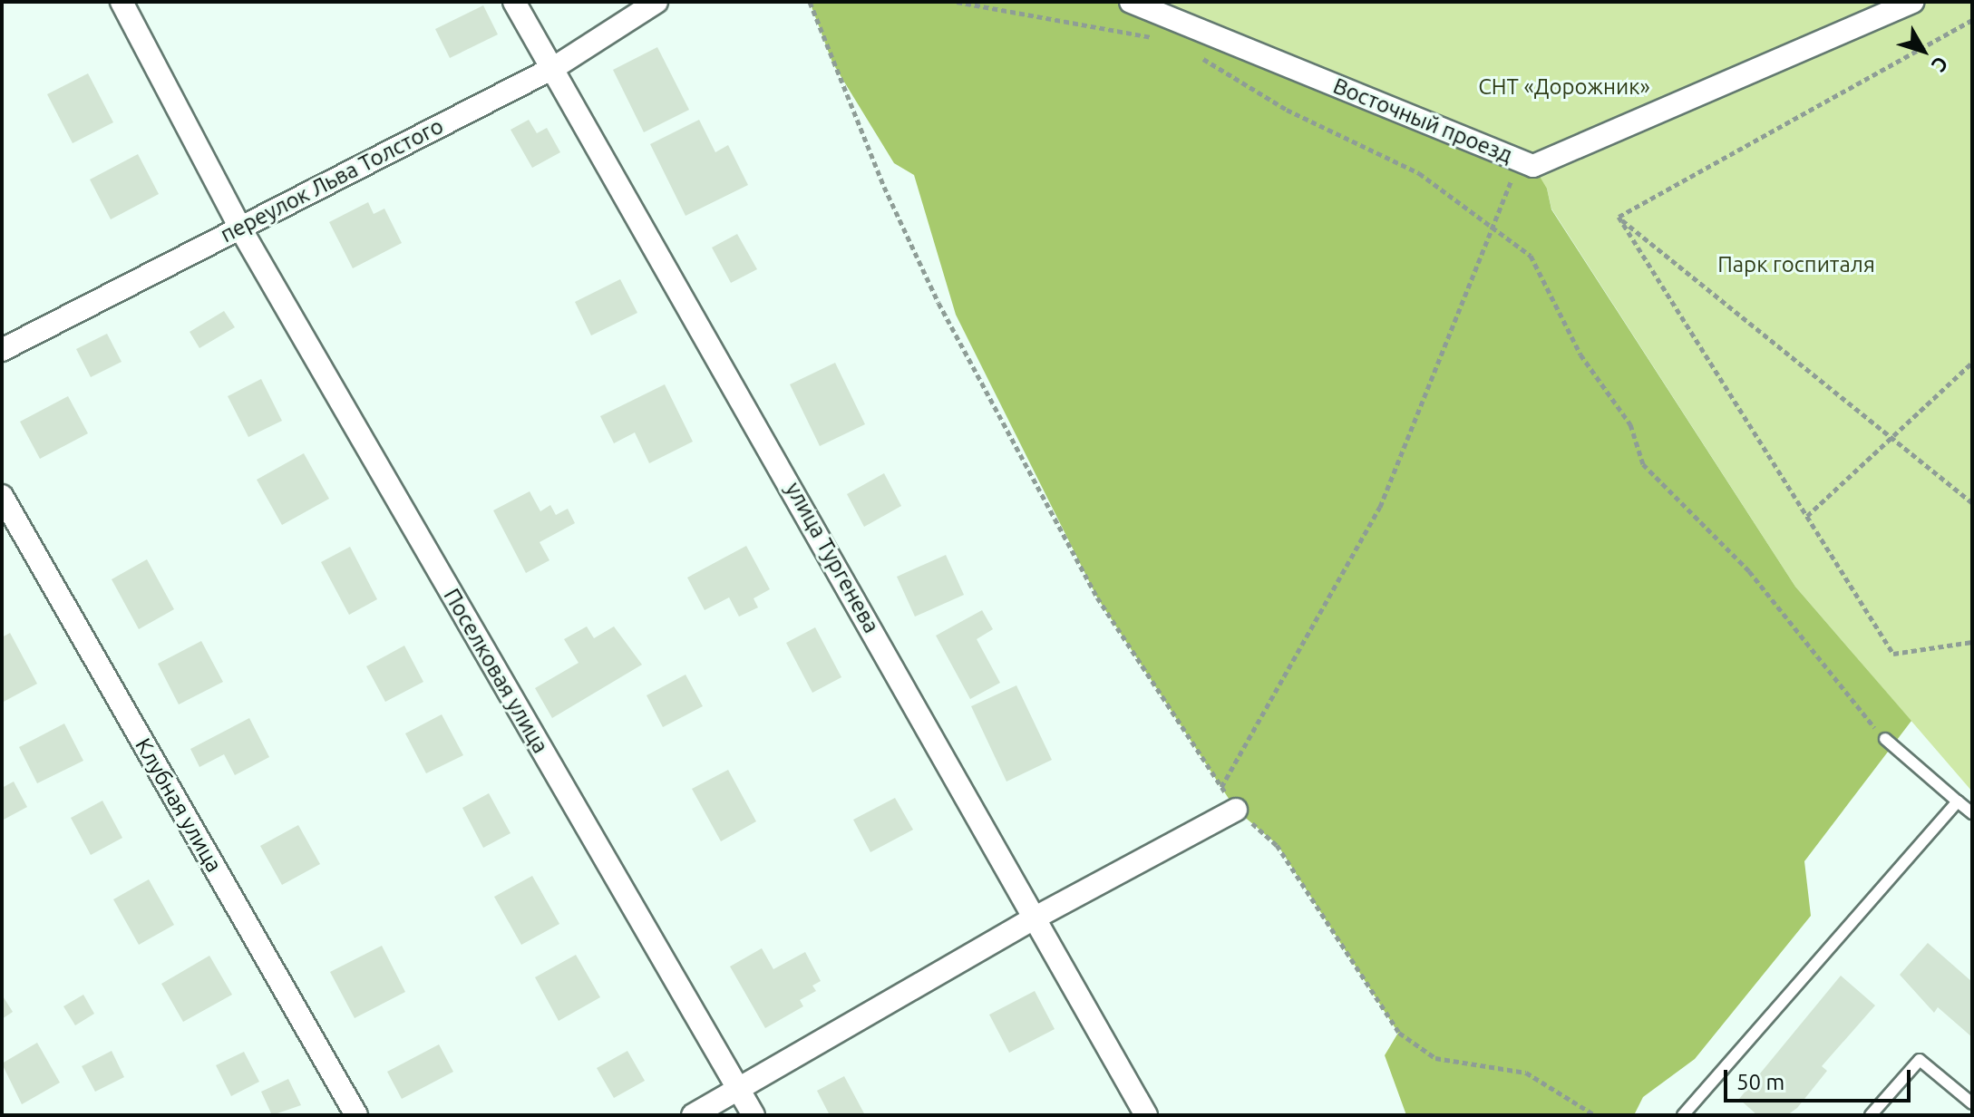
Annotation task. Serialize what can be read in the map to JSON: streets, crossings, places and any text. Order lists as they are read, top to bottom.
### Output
{
  "streets": {
    "street": [
      "Восточный проезд",
      "переулок Льва Толстого",
      "улица Тургенева",
      "Поселковая улица",
      "Клубная улица"
    ]
  },
  "crossings": [
    ["переулок Льва Толстого", "улица Тургенева"],
    ["переулок Льва Толстого", "Поселковая улица"]
  ],
  "parks": ["СНТ «Дорожник»", "Парк госпиталя"],
  "scale_bar": "50 m",
  "north": "bottom right"
}
